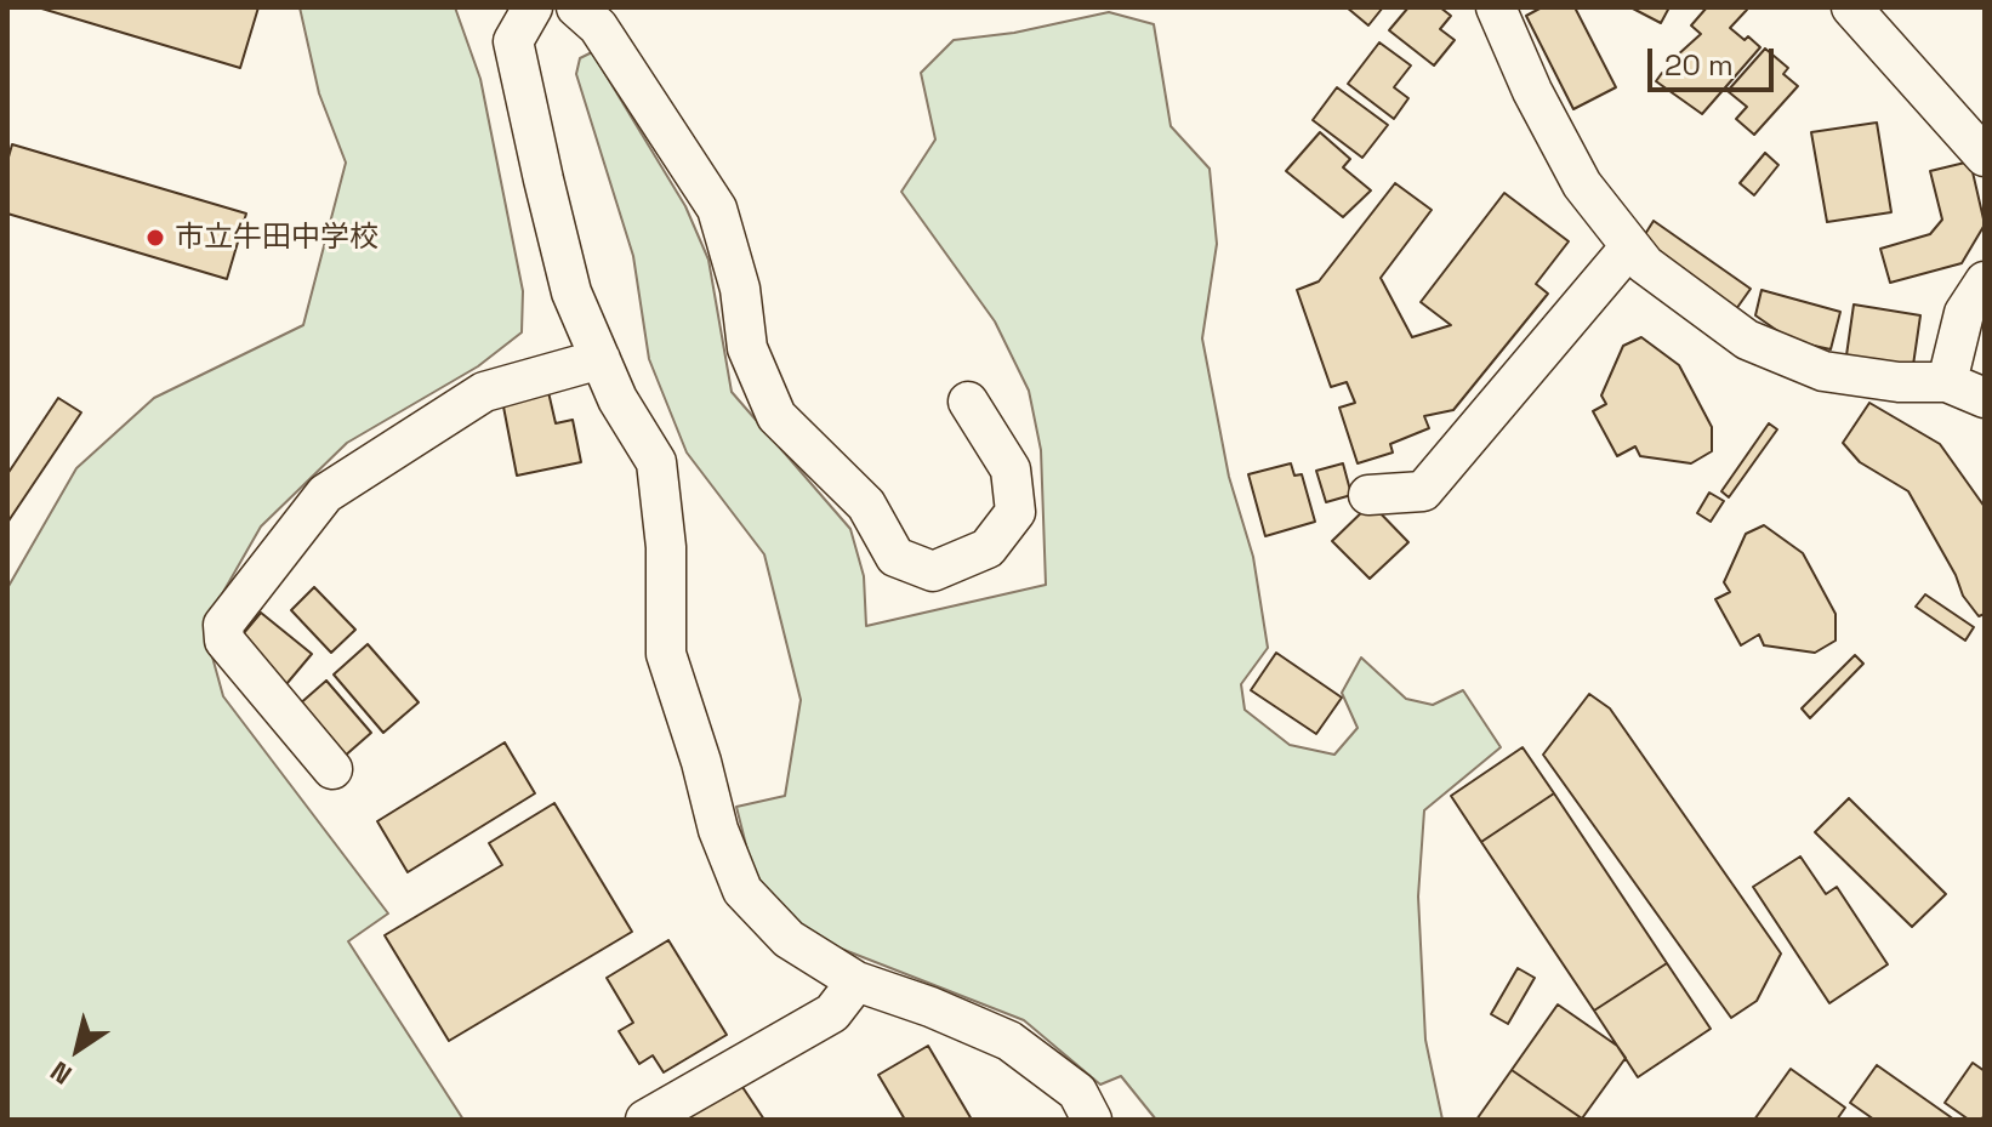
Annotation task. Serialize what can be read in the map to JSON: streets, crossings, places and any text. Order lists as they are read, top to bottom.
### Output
{
  "places": ["市立牛田中学校"],
  "scale_bar": "20 m",
  "north": "bottom left"
}
